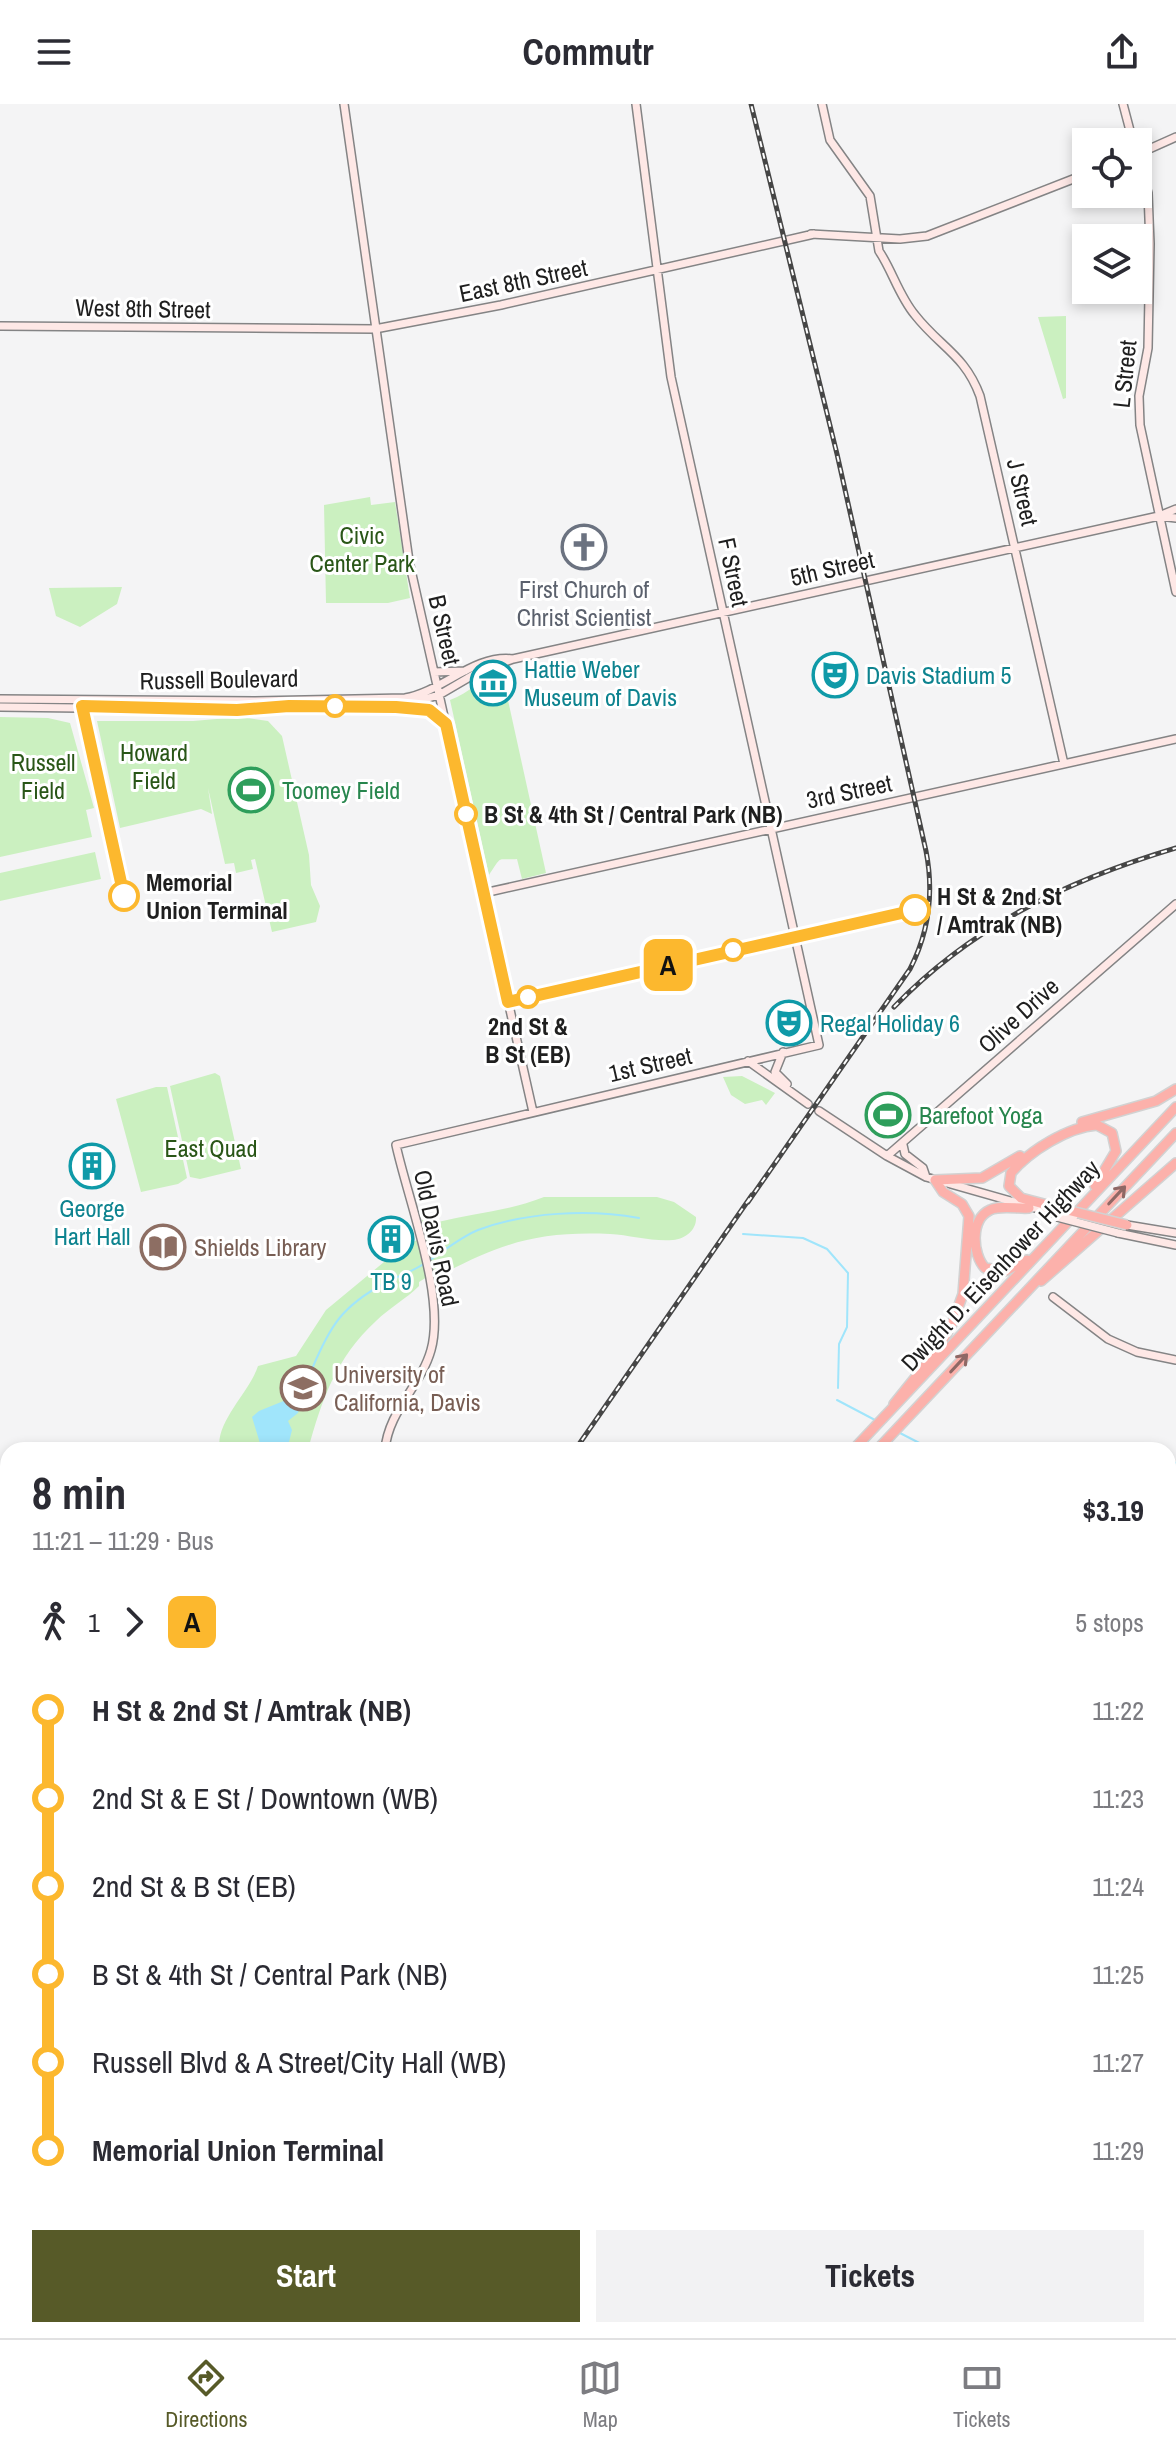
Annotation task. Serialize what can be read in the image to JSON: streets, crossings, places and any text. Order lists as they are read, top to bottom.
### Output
{
  "streets": {
    "highway": ["Dwight D. Eisenhower Highway"],
    "street": [
      "East 8th Street",
      "West 8th Street",
      "L Street",
      "J Street",
      "5th Street",
      "F Street",
      "B Street",
      "Russell Boulevard",
      "3rd Street",
      "Olive Drive",
      "1st Street",
      "Old Davis Road"
    ]
  },
  "crossings": [
    ["East 8th Street", "West 8th Street"],
    ["East 8th Street", "J Street"],
    ["East 8th Street", "F Street"],
    ["East 8th Street", "B Street"],
    ["L Street", "5th Street"],
    ["J Street", "5th Street"],
    ["J Street", "3rd Street"],
    ["5th Street", "F Street"],
    ["5th Street", "B Street"],
    ["5th Street", "Russell Boulevard"],
    ["F Street", "3rd Street"],
    ["F Street", "1st Street"],
    ["B Street", "Russell Boulevard"],
    ["B Street", "3rd Street"],
    ["B Street", "1st Street"],
    ["1st Street", "Old Davis Road"]
  ],
  "parks": [
    "Civic Center Park",
    "Howard Field",
    "Russell Field",
    "East Quad"
  ],
  "places": {
    "church": ["First Church of Christ Scientist"],
    "theatre": ["Davis Stadium 5", "Regal Holiday 6"],
    "museum": ["Hattie Weber Museum of Davis"],
    "sports": ["Toomey Field", "Barefoot Yoga"],
    "other": [
      "B St & 4th St / Central Park (NB)",
      "Memorial Union Terminal",
      "H St & 2nd St / Amtrak (NB)",
      "2nd St & B St (EB)"
    ],
    "building": ["George Hart Hall", "TB 9"],
    "library": ["Shields Library"],
    "school or university": ["University of California, Davis"]
  },
  "lines": ["bus line A"],
  "page": {
    "header": "Commutr",
    "on_map": "A",
    "heading": ["8 min", "11:21 – 11:29 · Bus", "$3.19"],
    "legs": ["1", "A", "5 stops"],
    "list": [
      {
        "name": "H St & 2nd St / Amtrak (NB)",
        "value": "11:22"
      },
      {
        "name": "2nd St & E St / Downtown (WB)",
        "value": "11:23"
      },
      {
        "name": "2nd St & B St (EB)",
        "value": "11:24"
      },
      {
        "name": "B St & 4th St / Central Park (NB)",
        "value": "11:25"
      },
      {
        "name": "Russell Blvd & A Street/City Hall (WB)",
        "value": "11:27"
      },
      {
        "name": "Memorial Union Terminal",
        "value": "11:29"
      }
    ],
    "buttons": ["Start", "Tickets"],
    "tabs": ["Directions", "Map", "Tickets"]
  }
}
